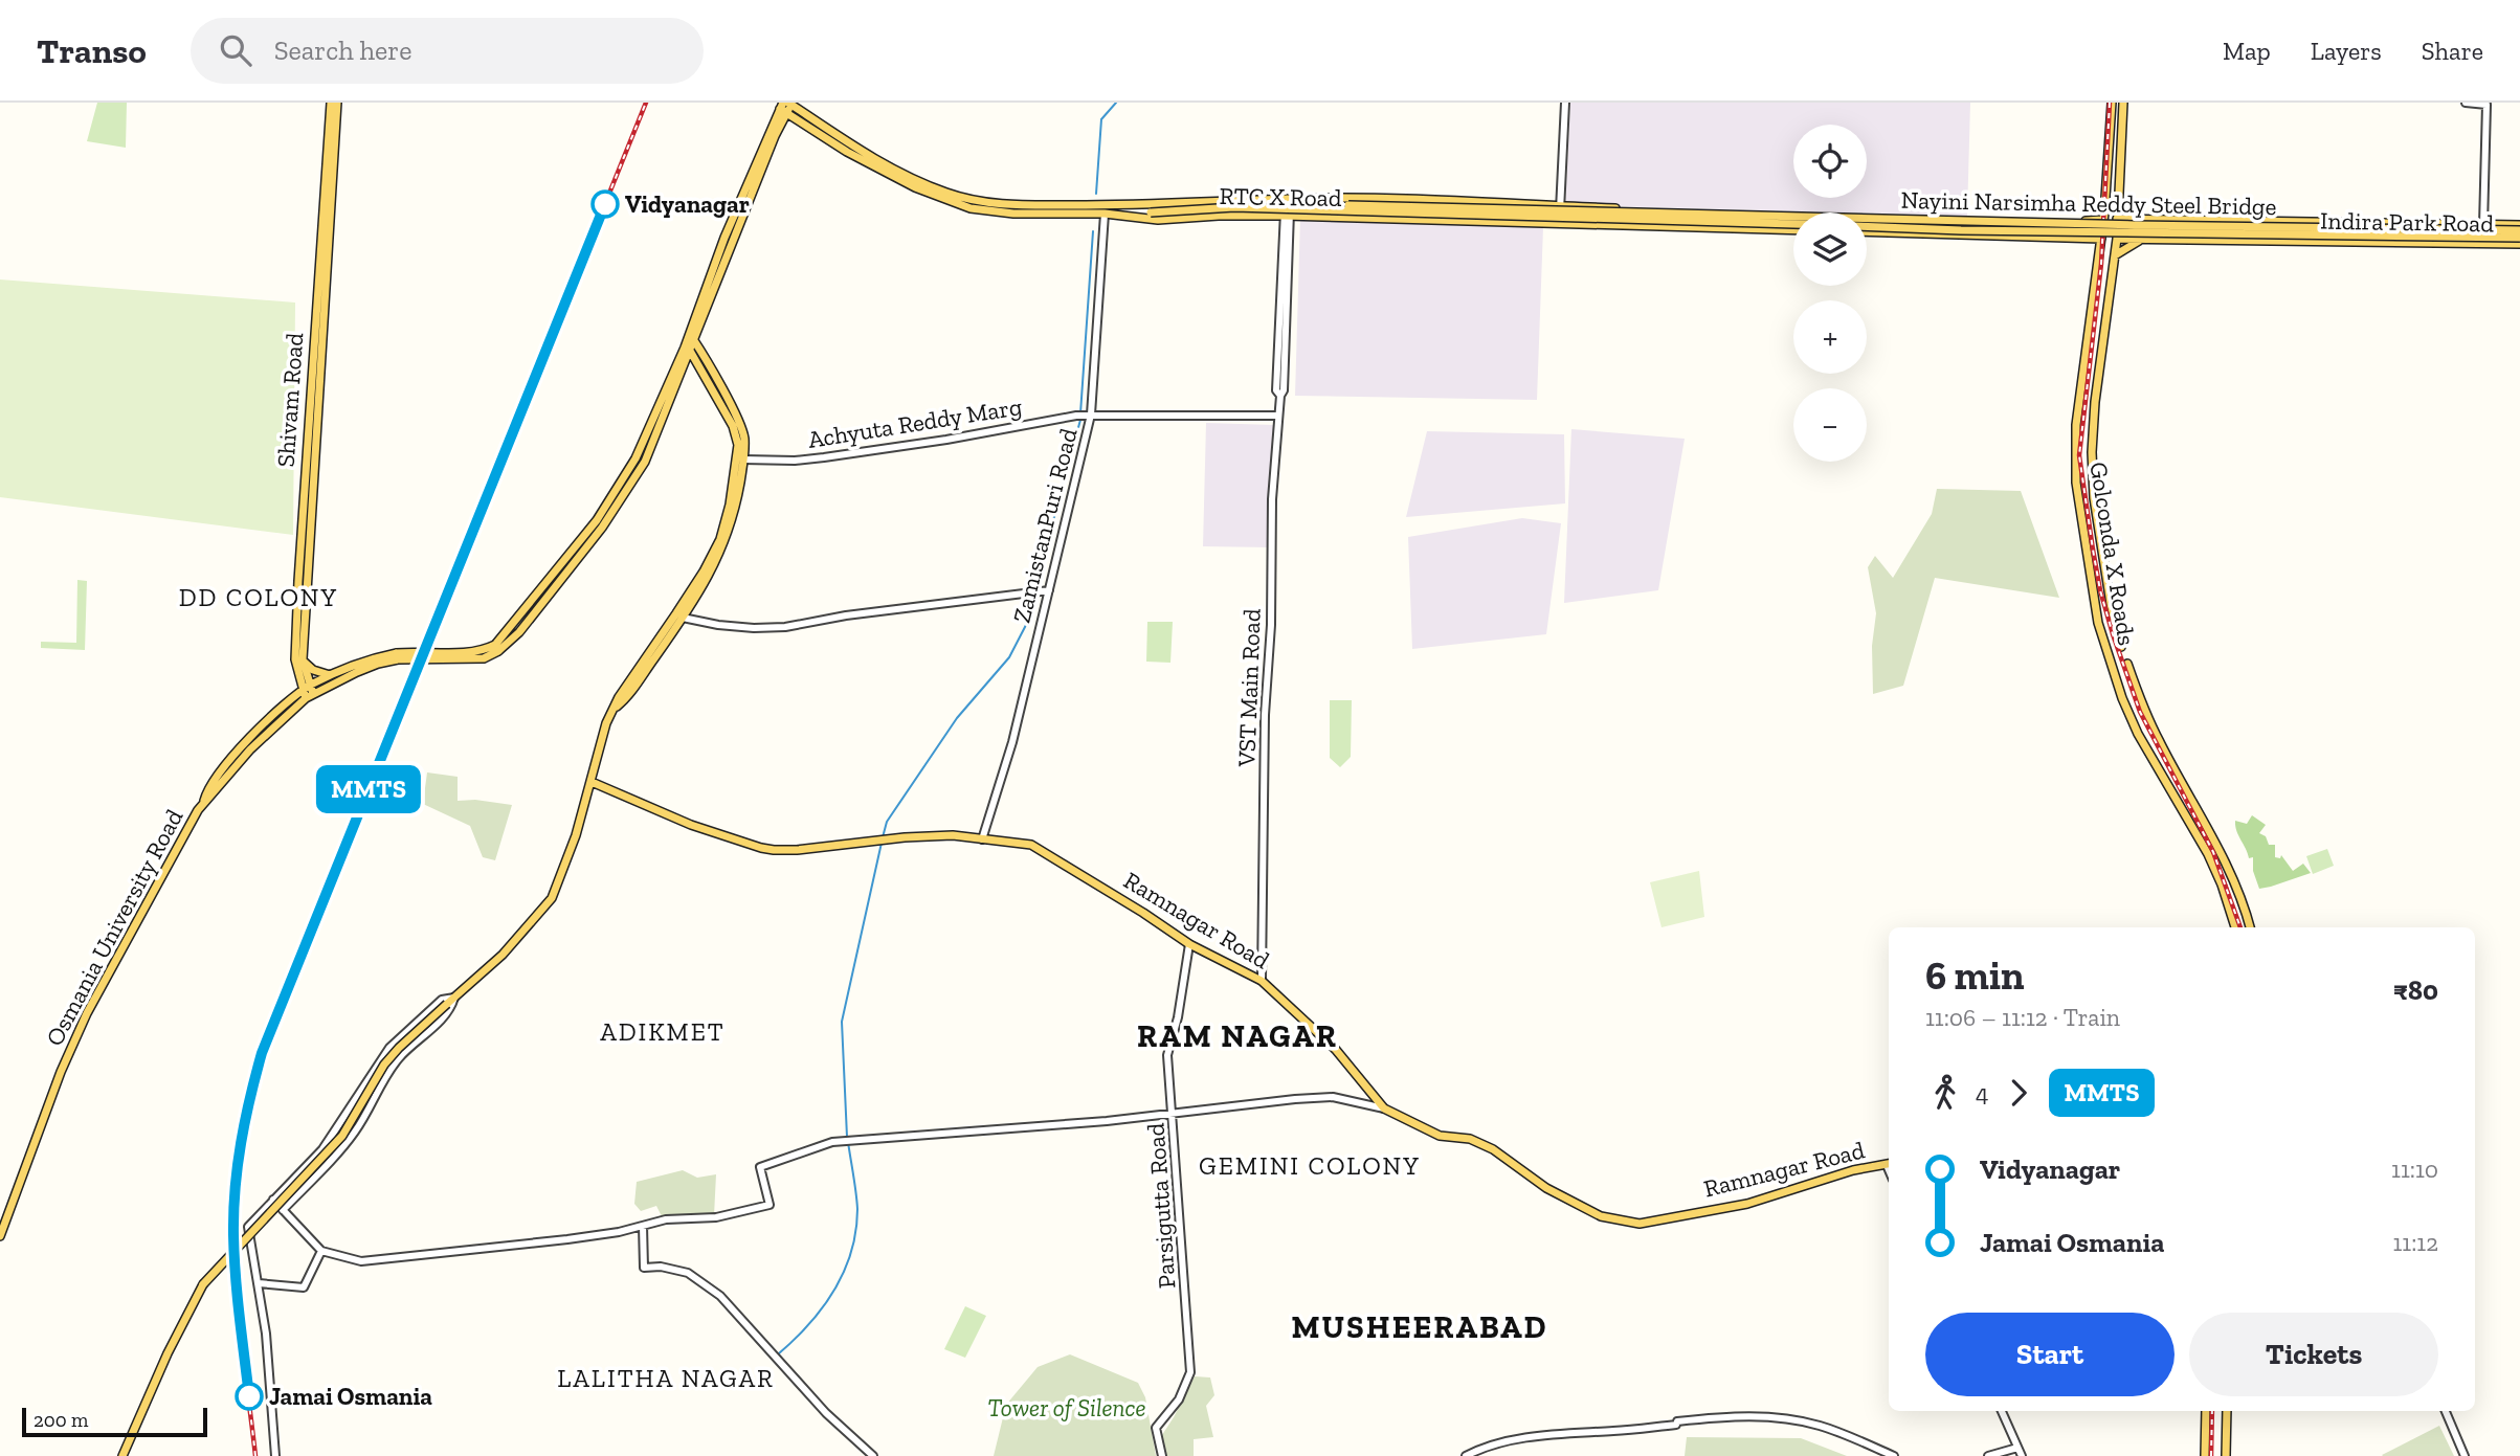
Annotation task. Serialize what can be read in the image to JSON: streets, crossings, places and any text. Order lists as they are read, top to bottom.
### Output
{
  "streets": {
    "main road": [
      "RTC X Road",
      "Nayini Narsimha Reddy Steel Bridge",
      "Indira Park Road",
      "Shivam Road",
      "Golconda X Roads",
      "Ramnagar Road",
      "Osmania University Road"
    ],
    "street": [
      "Achyuta Reddy Marg",
      "ZamistanPuri Road",
      "VST Main Road",
      "Parsigutta Road"
    ]
  },
  "crossings": [
    ["RTC X Road", "Nayini Narsimha Reddy Steel Bridge"],
    ["RTC X Road", "ZamistanPuri Road"],
    ["RTC X Road", "Golconda X Roads"],
    ["RTC X Road", "VST Main Road"],
    ["Shivam Road", "Osmania University Road"],
    ["Achyuta Reddy Marg", "ZamistanPuri Road"],
    ["Achyuta Reddy Marg", "VST Main Road"],
    ["ZamistanPuri Road", "Ramnagar Road"],
    ["VST Main Road", "Ramnagar Road"],
    ["Ramnagar Road", "Parsigutta Road"]
  ],
  "districts": [
    "DD COLONY",
    "ADIKMET",
    "RAM NAGAR",
    "GEMINI COLONY",
    "MUSHEERABAD",
    "LALITHA NAGAR"
  ],
  "parks": ["Tower of Silence"],
  "places": ["Vidyanagar", "Jamai Osmania"],
  "scale_bar": "200 m",
  "page": {
    "header": "Transo",
    "search": "Search here",
    "nav": ["Map", "Layers", "Share"],
    "on_map": "MMTS",
    "map_buttons": ["+", "−"],
    "heading": ["6 min", "11:06 – 11:12 · Train", "₹80"],
    "legs": ["4", "MMTS"],
    "list": [
      {
        "name": "Vidyanagar",
        "value": "11:10"
      },
      {
        "name": "Jamai Osmania",
        "value": "11:12"
      }
    ],
    "buttons": ["Start", "Tickets"],
    "scale": "200 m"
  }
}
